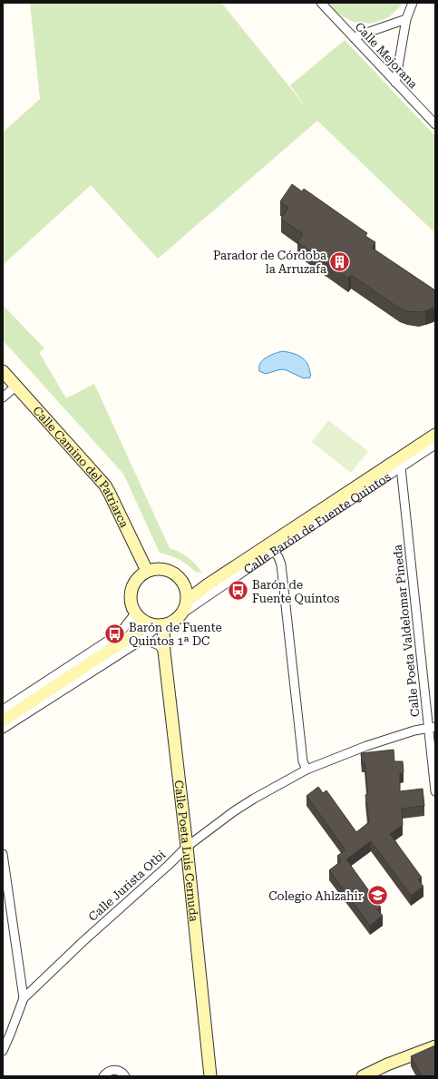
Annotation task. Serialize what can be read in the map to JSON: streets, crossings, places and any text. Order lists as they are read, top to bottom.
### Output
{
  "streets": {
    "street": [
      "Calle Mejorana",
      "Calle Camino del Patriarca",
      "Calle Barón de Fuente Quintos",
      "Calle Poeta Valdelomar Pineda",
      "Calle Poeta Luis Cernuda",
      "Calle Jurista Otbi"
    ]
  },
  "crossings": [
    ["Calle Camino del Patriarca", "Calle Barón de Fuente Quintos"],
    ["Calle Camino del Patriarca", "Calle Poeta Luis Cernuda"],
    ["Calle Barón de Fuente Quintos", "Calle Poeta Valdelomar Pineda"],
    ["Calle Barón de Fuente Quintos", "Calle Poeta Luis Cernuda"],
    ["Calle Poeta Valdelomar Pineda", "Calle Jurista Otbi"],
    ["Calle Poeta Luis Cernuda", "Calle Jurista Otbi"]
  ],
  "places": {
    "building": ["Parador de Córdoba la Arruzafa"],
    "bus stop": ["Barón de Fuente Quintos", "Barón de Fuente Quintos 1ª DC"],
    "school or university": ["Colegio Ahlzahir"]
  }
}
